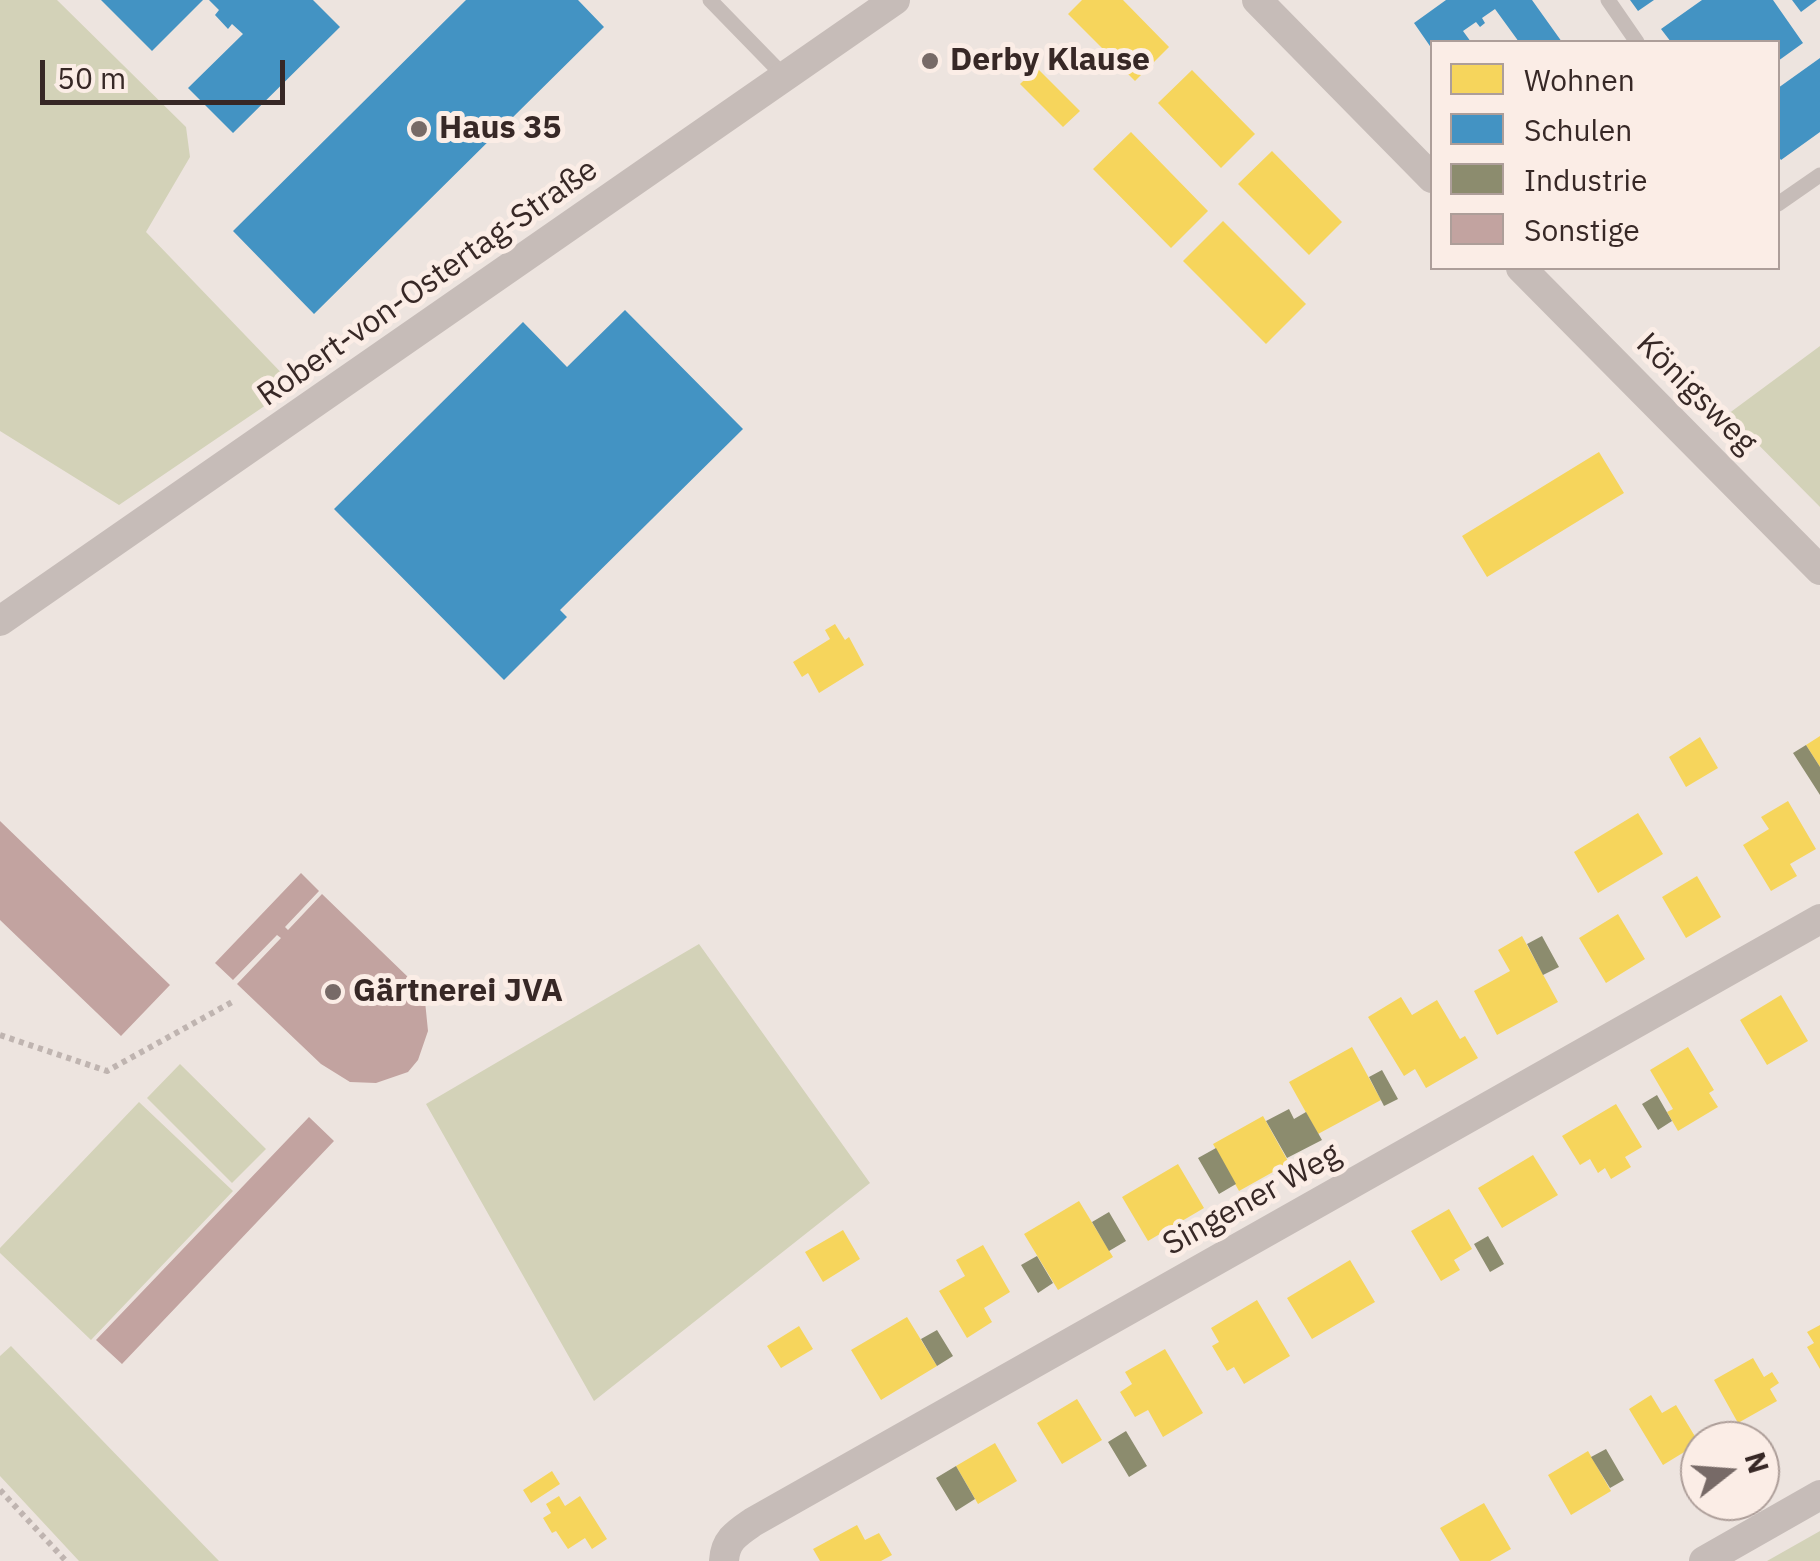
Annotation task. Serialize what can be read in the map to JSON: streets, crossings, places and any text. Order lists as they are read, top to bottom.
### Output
{
  "streets": {
    "street": ["Robert-von-Ostertag-Straße", "Königsweg", "Singener Weg"]
  },
  "places": ["Derby Klause", "Haus 35", "Gärtnerei JVA"],
  "legend": [
    "Wohnen",
    "Schulen",
    "Industrie",
    "Sonstige"
  ],
  "scale_bar": "50 m",
  "north": "right"
}
